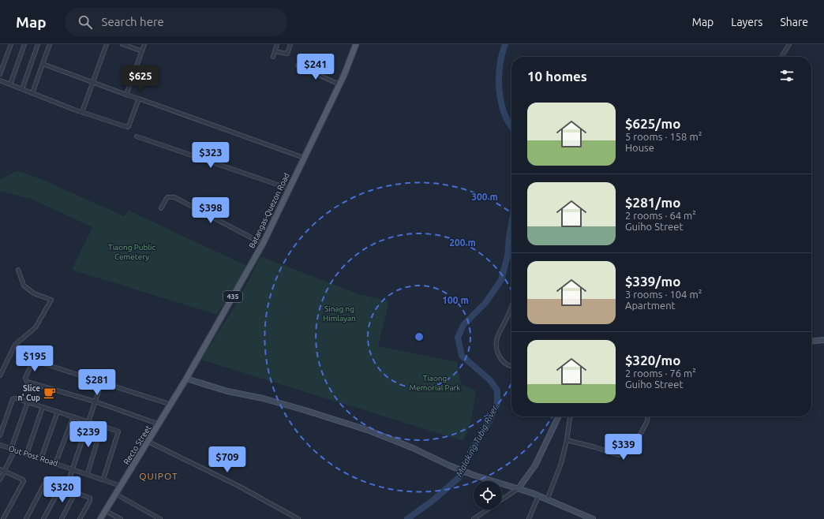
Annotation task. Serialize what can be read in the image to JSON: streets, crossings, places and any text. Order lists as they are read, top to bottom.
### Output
{
  "streets": {
    "main road": ["Batangas-Quezon Road", "435", "Recto Street"],
    "street": ["Out Post Road"]
  },
  "crossings": [
    ["Batangas-Quezon Road", "Recto Street"],
    ["Recto Street", "Out Post Road"]
  ],
  "districts": ["QUIPOT"],
  "water": ["Malaking Tubig River"],
  "parks": ["Tiaong Public Cemetery", "Sinag ng Himlayan", "Tiaong Memorial Park"],
  "places": {
    "cafe": ["Slice n' Cup"]
  },
  "page": {
    "header": "Map",
    "search": "Search here",
    "nav": ["Map", "Layers", "Share"],
    "price": [
      "$241",
      "$625",
      "$323",
      "$398",
      "$195",
      "$281",
      "$239",
      "$339",
      "$709",
      "$320"
    ],
    "heading": "10 homes",
    "list": [
      {
        "name": "$625/mo",
        "note": "5 rooms · 158 m² · House"
      },
      {
        "name": "$281/mo",
        "note": "2 rooms · 64 m² · Guiho Street"
      },
      {
        "name": "$339/mo",
        "note": "3 rooms · 104 m² · Apartment"
      },
      {
        "name": "$320/mo",
        "note": "2 rooms · 76 m² · Guiho Street"
      }
    ]
  },
  "rings": ["300 m", "200 m", "100 m"]
}
